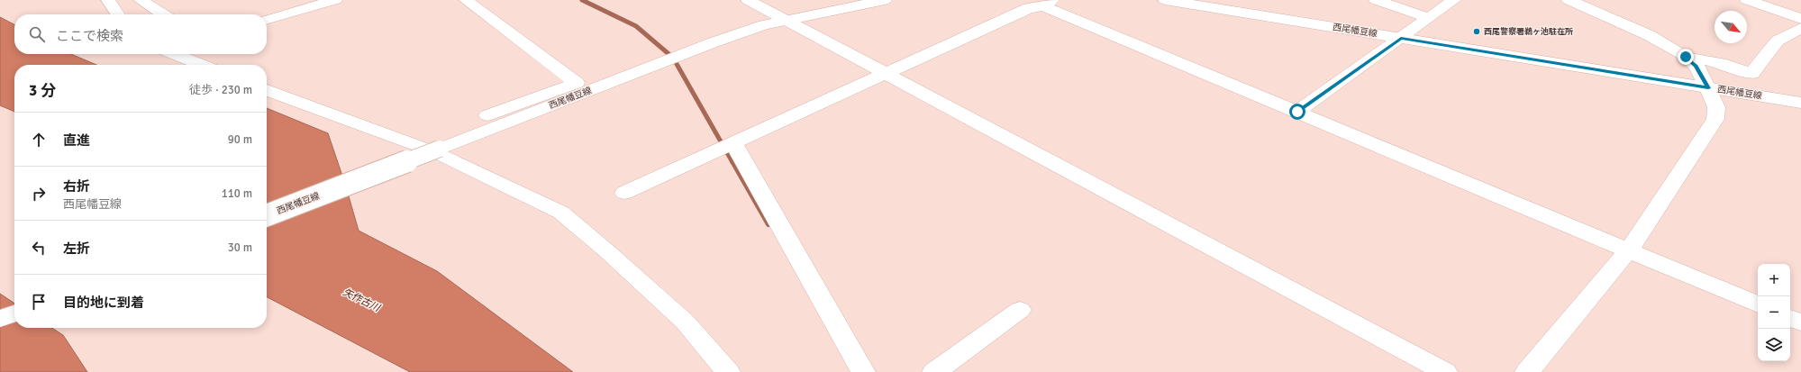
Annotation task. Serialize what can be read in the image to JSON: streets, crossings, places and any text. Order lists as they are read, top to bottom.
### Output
{
  "streets": {
    "street": ["西尾幡豆線"]
  },
  "water": ["矢作古川"],
  "places": ["西尾警察署鵜ヶ池駐在所"],
  "north": "bottom right",
  "page": {
    "search": "ここで検索",
    "heading": ["3 分", "徒歩 · 230 m"],
    "list": [
      ["直進", "90 m"],
      ["右折", "西尾幡豆線", "110 m"],
      ["左折", "30 m"],
      "目的地に到着"
    ],
    "map_buttons": ["+", "−"]
  }
}
